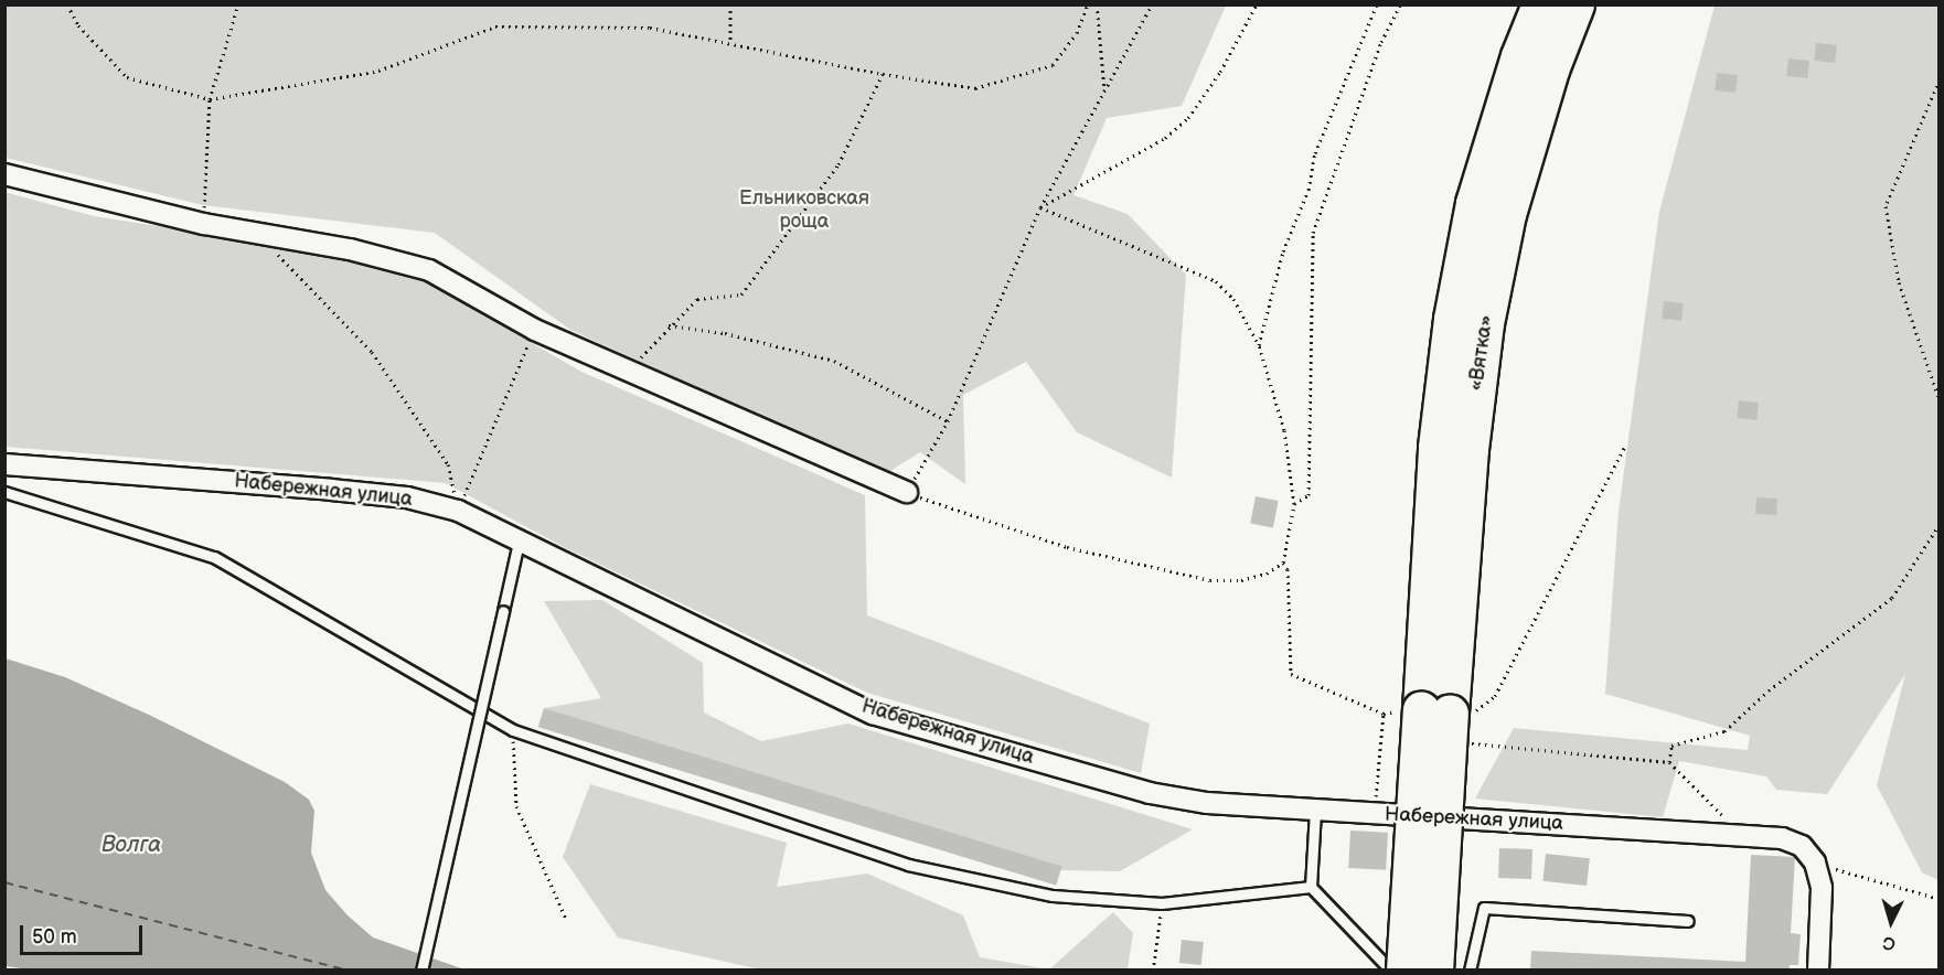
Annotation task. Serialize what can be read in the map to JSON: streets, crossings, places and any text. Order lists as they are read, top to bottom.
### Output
{
  "streets": {
    "highway": ["«Вятка»"],
    "street": ["Набережная улица"]
  },
  "water": ["Волга"],
  "parks": ["Ельниковская роща"],
  "scale_bar": "50 m",
  "north": "bottom"
}
